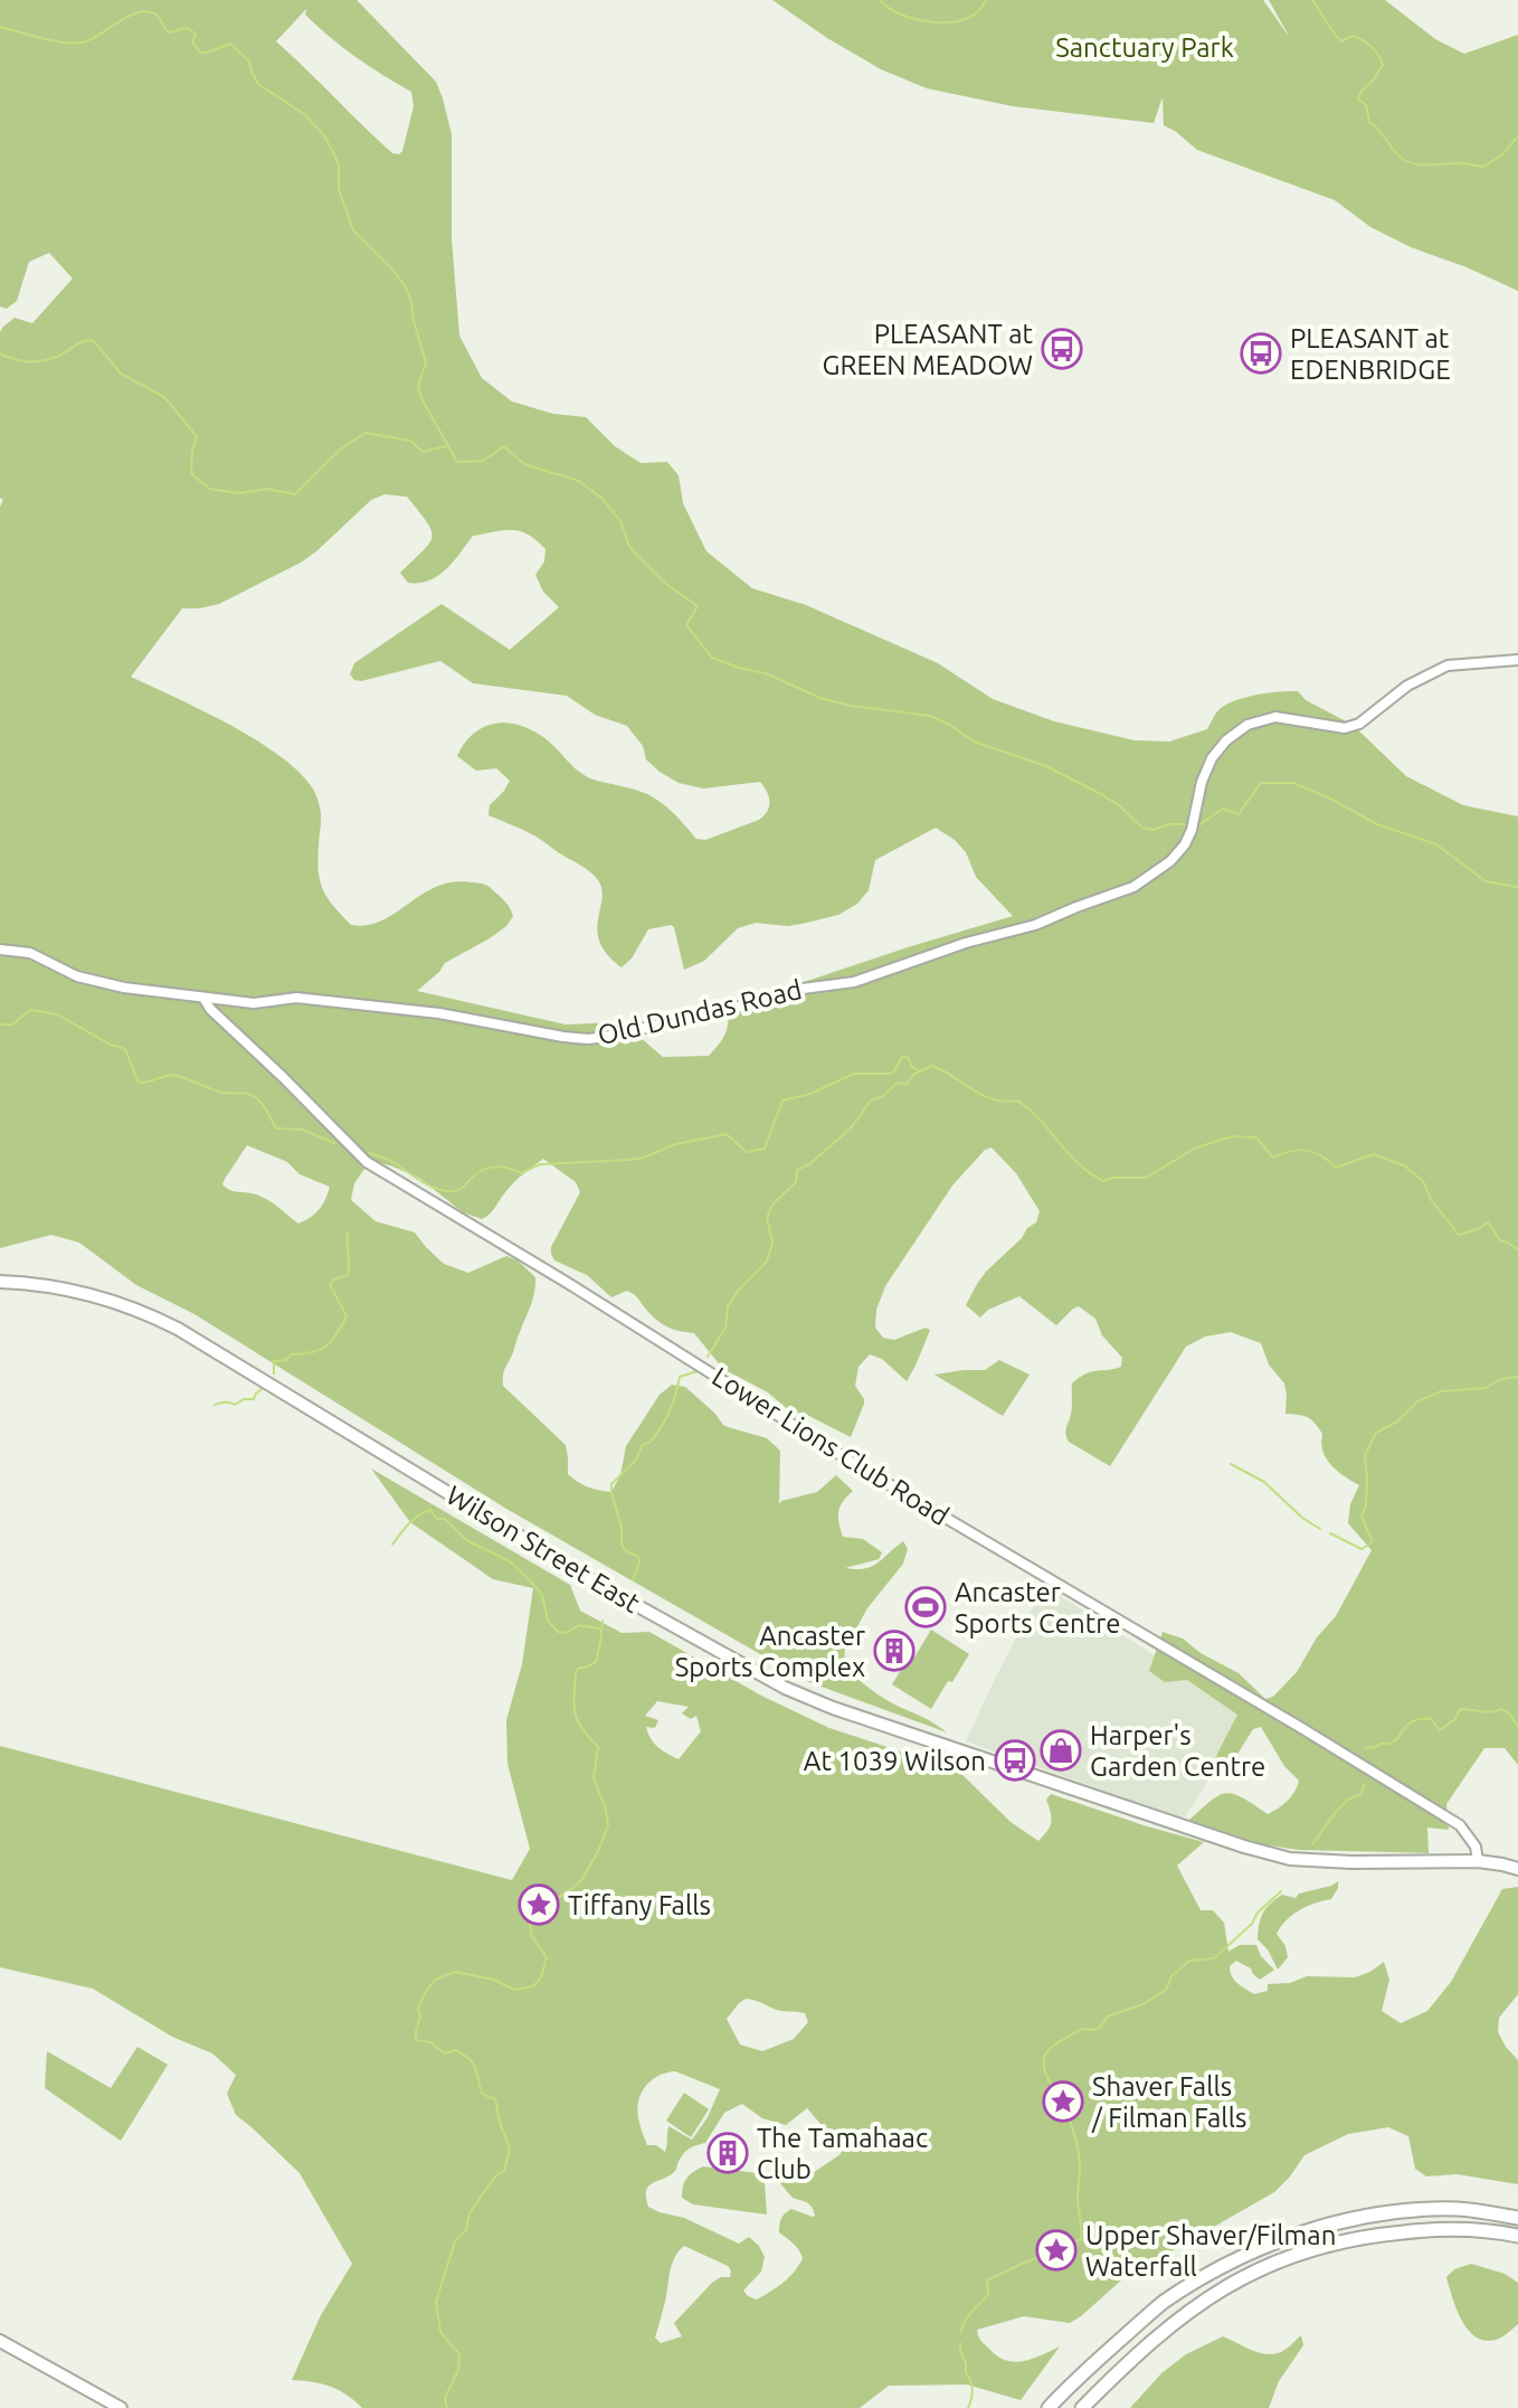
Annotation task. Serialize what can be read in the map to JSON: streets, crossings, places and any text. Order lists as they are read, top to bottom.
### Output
{
  "streets": {
    "main road": ["Wilson Street East"],
    "street": ["Old Dundas Road", "Lower Lions Club Road"]
  },
  "crossings": [
    ["Old Dundas Road", "Lower Lions Club Road"],
    ["Lower Lions Club Road", "Wilson Street East"]
  ],
  "parks": ["Sanctuary Park"],
  "places": {
    "bus stop": ["PLEASANT at GREEN MEADOW", "PLEASANT at EDENBRIDGE", "At 1039 Wilson"],
    "sports": ["Ancaster Sports Centre"],
    "building": ["Ancaster Sports Complex", "The Tamahaac Club"],
    "shop": ["Harper's Garden Centre"],
    "place": ["Tiffany Falls", "Shaver Falls / Filman Falls", "Upper Shaver/Filman Waterfall"]
  }
}
